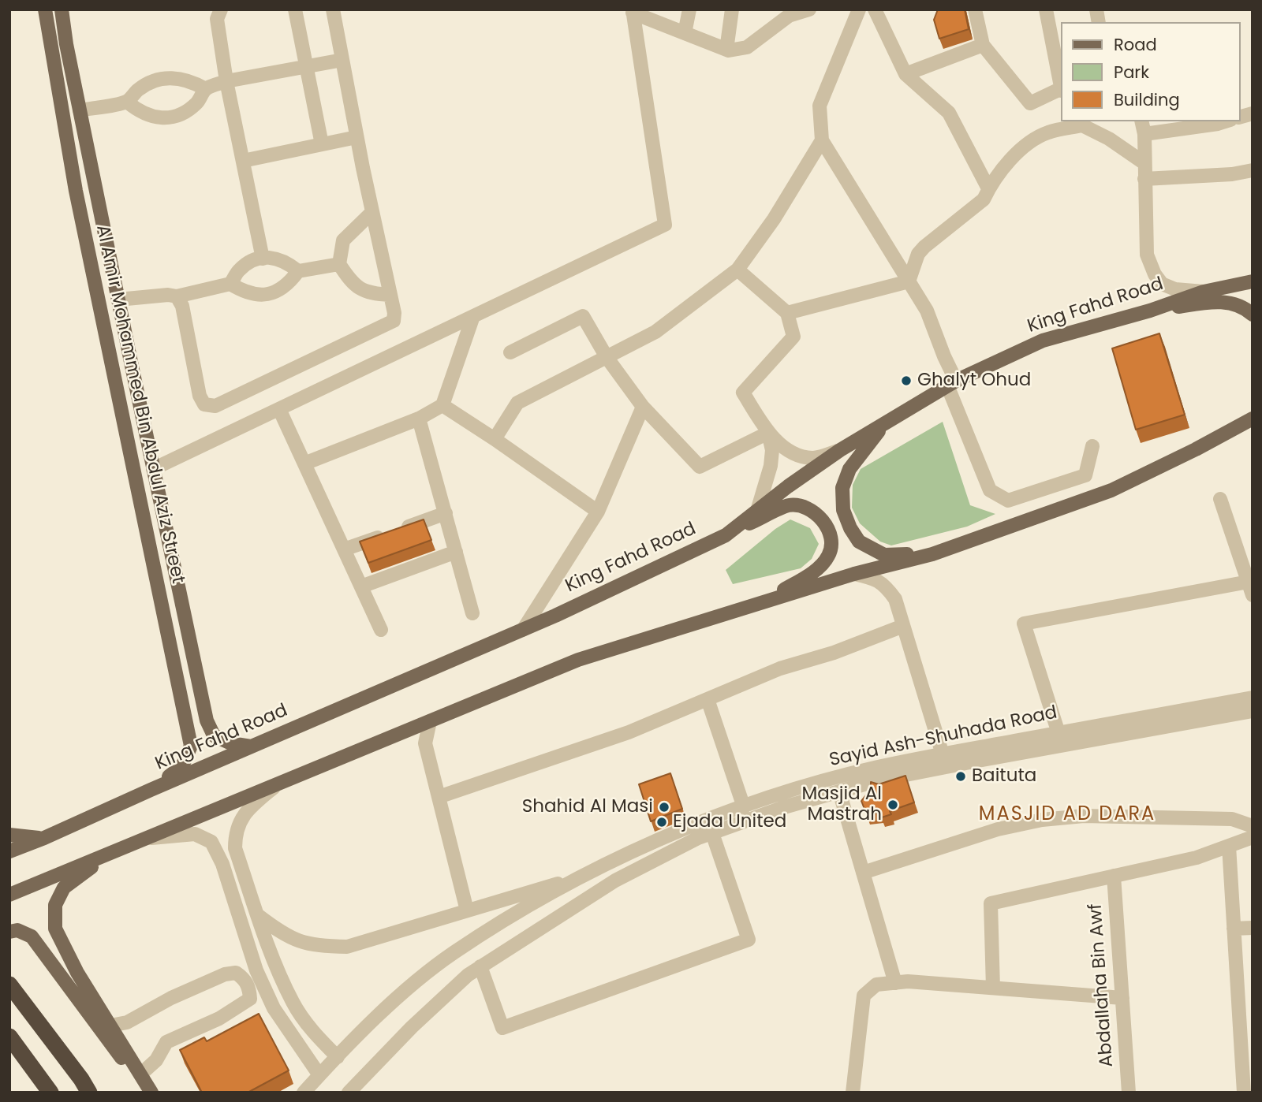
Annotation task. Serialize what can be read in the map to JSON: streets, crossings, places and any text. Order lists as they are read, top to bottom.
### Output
{
  "streets": {
    "main road": ["King Fahd Road", "Al Amir Mohammed Bin Abdul Aziz Street"],
    "street": ["Sayid Ash-Shuhada Road", "Abdallaha Bin Awf"]
  },
  "crossings": [
    ["King Fahd Road", "Al Amir Mohammed Bin Abdul Aziz Street"]
  ],
  "districts": ["MASJID AD DARA"],
  "places": [
    "Ghalyt Ohud",
    "Baituta",
    "Masjid Al Mastrah",
    "Shahid Al Masi",
    "Ejada United"
  ],
  "legend": ["Road", "Park", "Building"]
}
